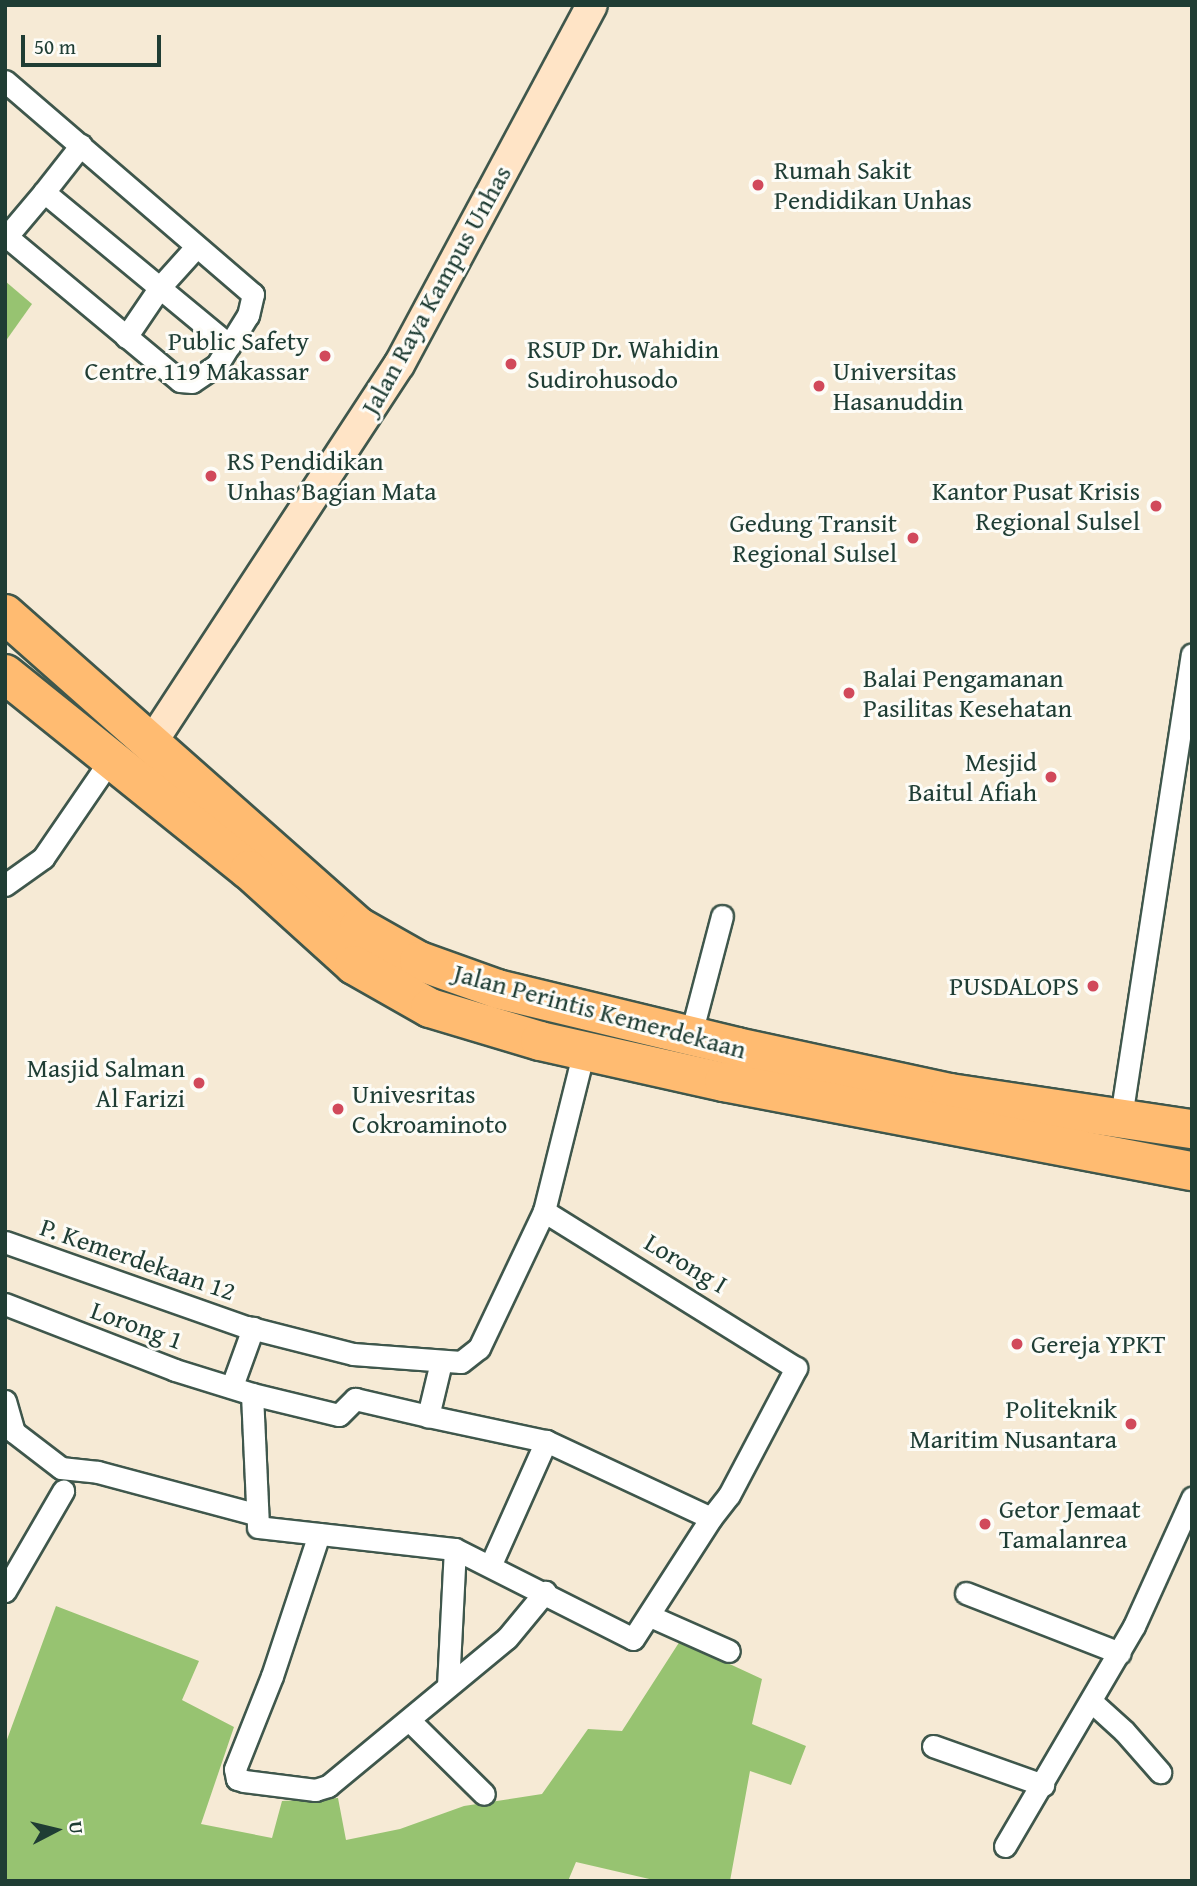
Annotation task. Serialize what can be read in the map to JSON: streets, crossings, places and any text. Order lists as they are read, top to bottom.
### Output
{
  "streets": {
    "highway": ["Jalan Perintis Kemerdekaan"],
    "street": [
      "Jalan Raya Kampus Unhas",
      "P. Kemerdekaan 12",
      "Lorong I",
      "Lorong 1"
    ]
  },
  "crossings": [
    ["Jalan Raya Kampus Unhas", "Jalan Perintis Kemerdekaan"]
  ],
  "places": [
    "Rumah Sakit Pendidikan Unhas",
    "Public Safety Centre 119 Makassar",
    "RSUP Dr. Wahidin Sudirohusodo",
    "Universitas Hasanuddin",
    "RS Pendidikan Unhas Bagian Mata",
    "Kantor Pusat Krisis Regional Sulsel",
    "Gedung Transit Regional Sulsel",
    "Balai Pengamanan Pasilitas Kesehatan",
    "Mesjid Baitul Afiah",
    "PUSDALOPS",
    "Masjid Salman Al Farizi",
    "Univesritas Cokroaminoto",
    "Gereja YPKT",
    "Politeknik Maritim Nusantara",
    "Getor Jemaat Tamalanrea"
  ],
  "scale_bar": "50 m",
  "north": "right"
}
